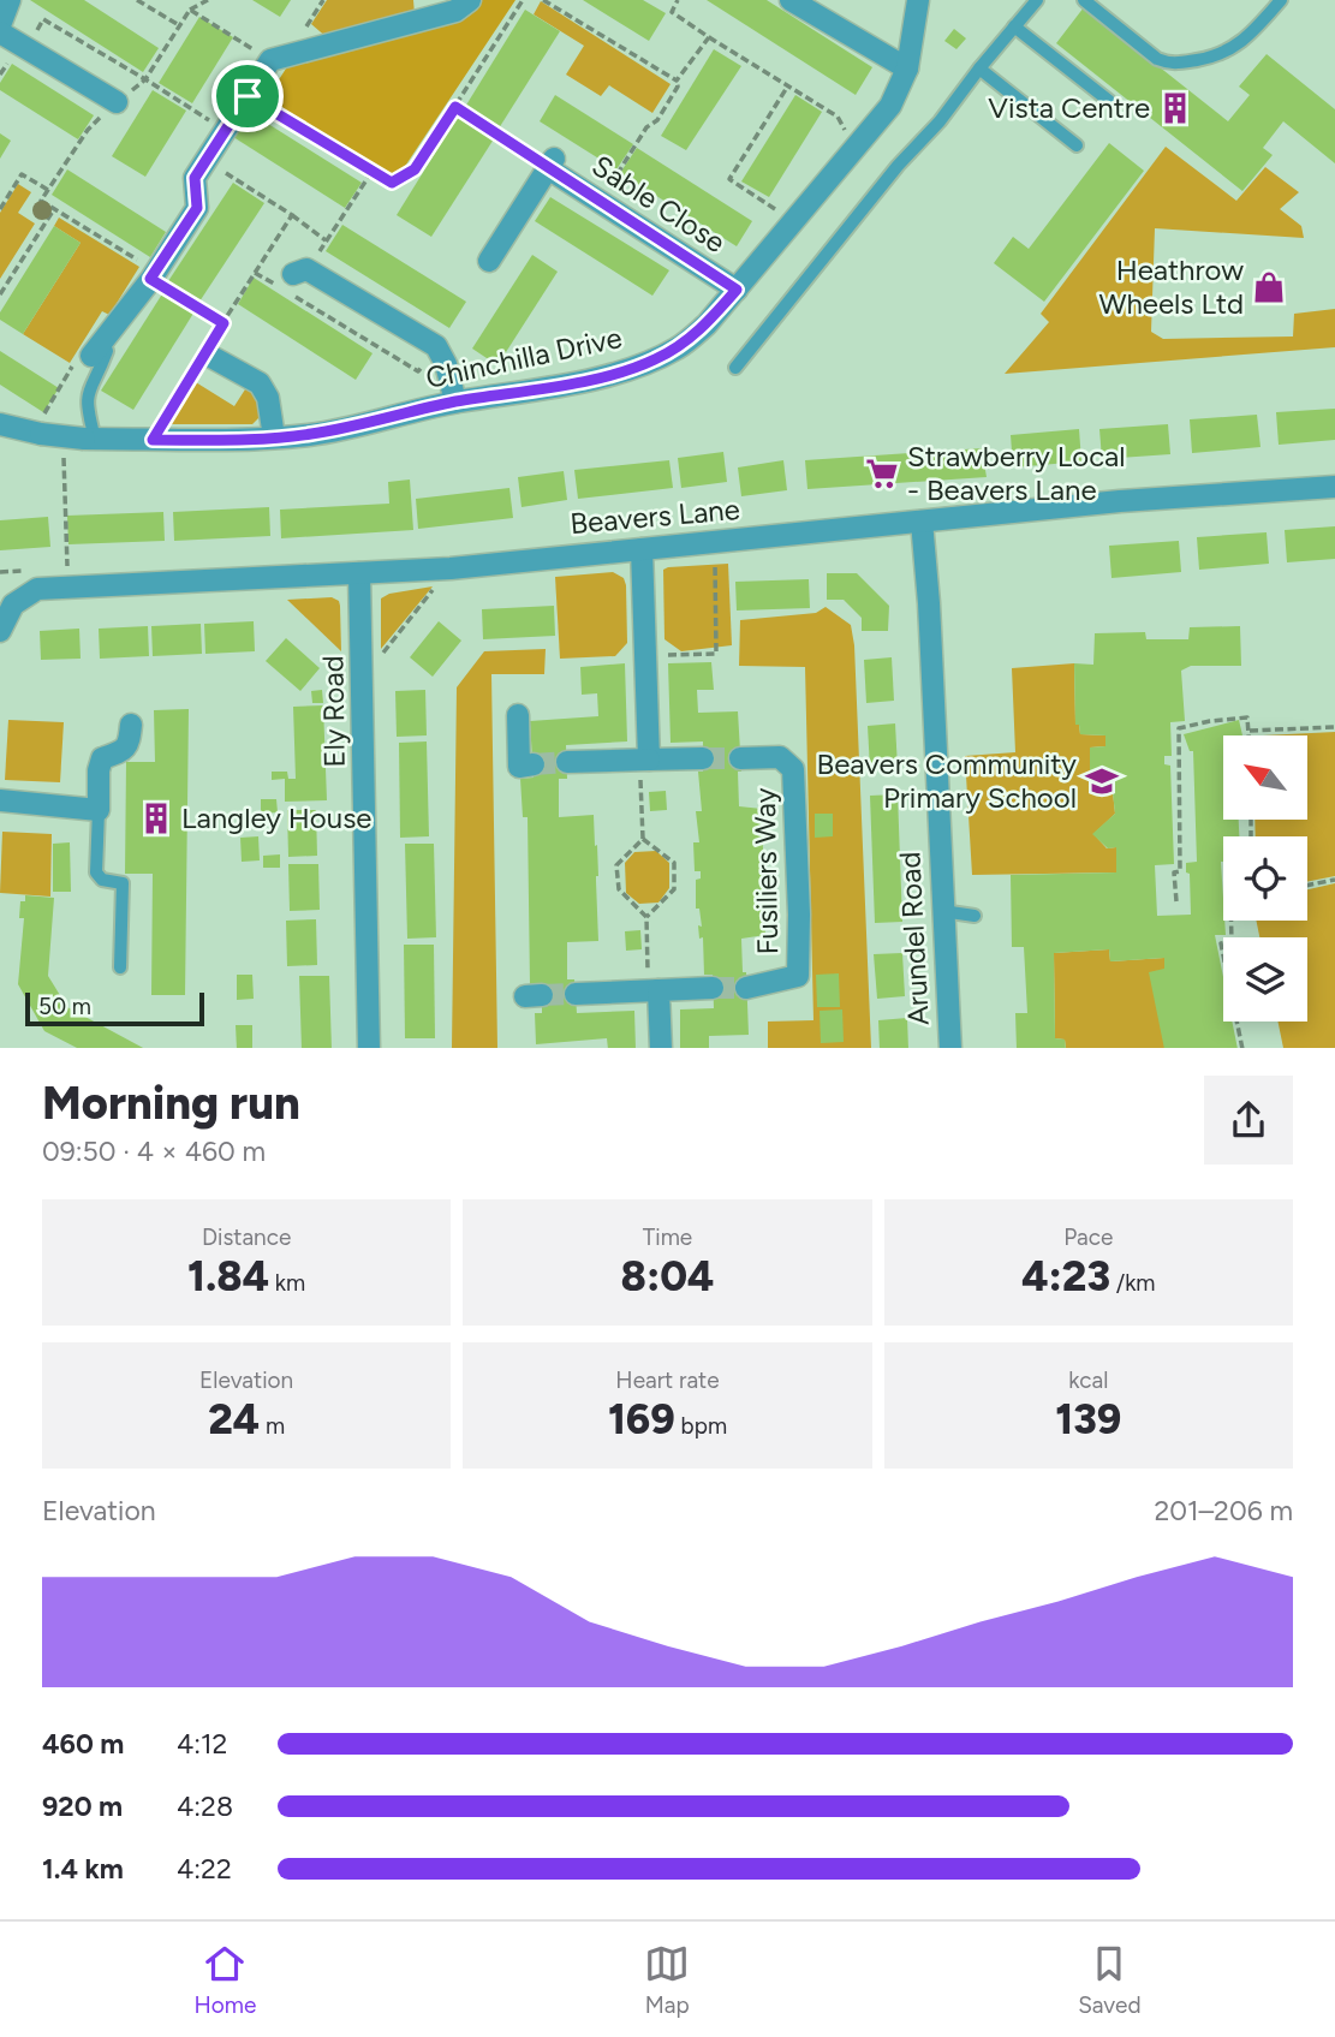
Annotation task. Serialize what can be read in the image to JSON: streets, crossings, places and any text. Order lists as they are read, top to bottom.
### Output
{
  "streets": {
    "street": [
      "Sable Close",
      "Chinchilla Drive",
      "Beavers Lane",
      "Ely Road",
      "Fusiliers Way",
      "Arundel Road"
    ]
  },
  "crossings": [
    ["Sable Close", "Chinchilla Drive"],
    ["Beavers Lane", "Ely Road"],
    ["Beavers Lane", "Arundel Road"]
  ],
  "places": {
    "building": ["Vista Centre", "Langley House"],
    "shop": ["Heathrow Wheels Ltd"],
    "supermarket": ["Strawberry Local - Beavers Lane"],
    "school or university": ["Beavers Community Primary School"]
  },
  "scale_bar": "50 m",
  "north": "top left",
  "page": {
    "scale": "50 m",
    "heading": ["Morning run", "09:50 · 4 × 460 m"],
    "stats": [
      ["Distance", "1.84 km"],
      ["Time", "8:04"],
      ["Pace", "4:23 /km"],
      ["Elevation", "24 m"],
      ["Heart rate", "169 bpm"],
      ["kcal", "139"]
    ],
    "chart": ["Elevation", "201–206 m"],
    "list": [
      {
        "name": "460 m",
        "note": "4:12"
      },
      {
        "name": "920 m",
        "note": "4:28"
      },
      {
        "name": "1.4 km",
        "note": "4:22"
      }
    ],
    "tabs": ["Home", "Map", "Saved"]
  }
}
